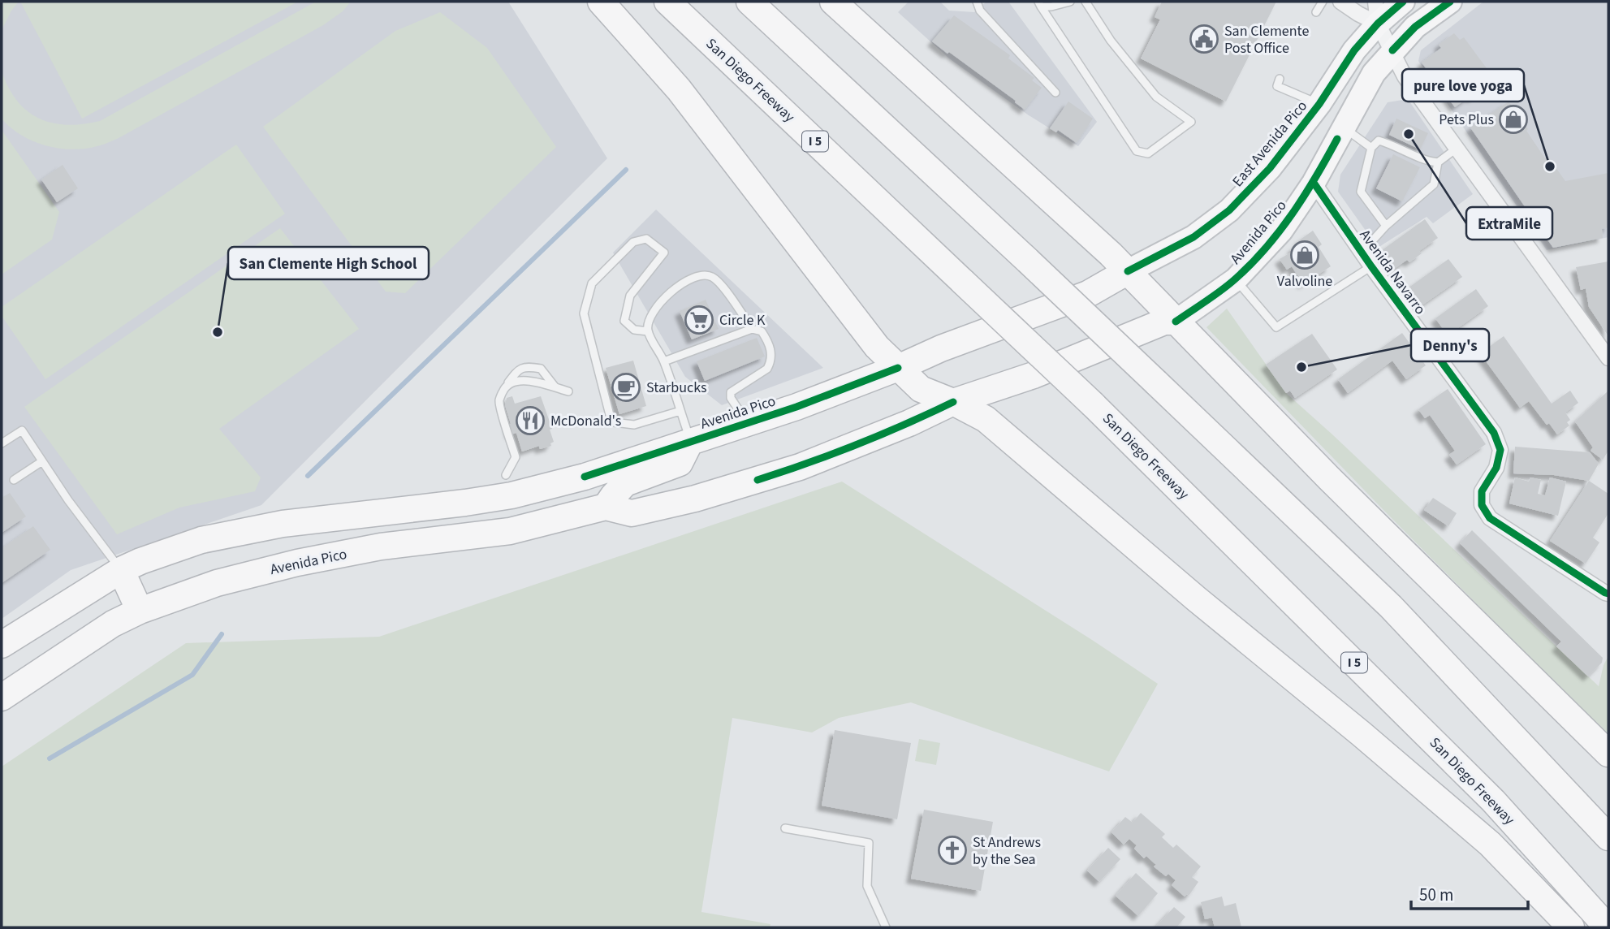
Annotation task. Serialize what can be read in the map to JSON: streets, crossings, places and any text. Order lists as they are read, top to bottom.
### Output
{
  "streets": {
    "highway": [
      "San Diego Freeway",
      "I 5",
      "East Avenida Pico",
      "Avenida Pico"
    ],
    "street": ["Avenida Navarro"]
  },
  "crossings": [
    ["East Avenida Pico", "Avenida Pico"],
    ["Avenida Pico", "Avenida Navarro"]
  ],
  "places": {
    "public building": ["San Clemente Post Office"],
    "shop": ["Pets Plus", "Valvoline"],
    "other": [
      "ExtraMile",
      "pure love yoga",
      "San Clemente High School",
      "Denny's"
    ],
    "supermarket": ["Circle K"],
    "cafe": ["Starbucks"],
    "restaurant": ["McDonald's"],
    "church": ["St Andrews by the Sea"]
  },
  "scale_bar": "50 m"
}
